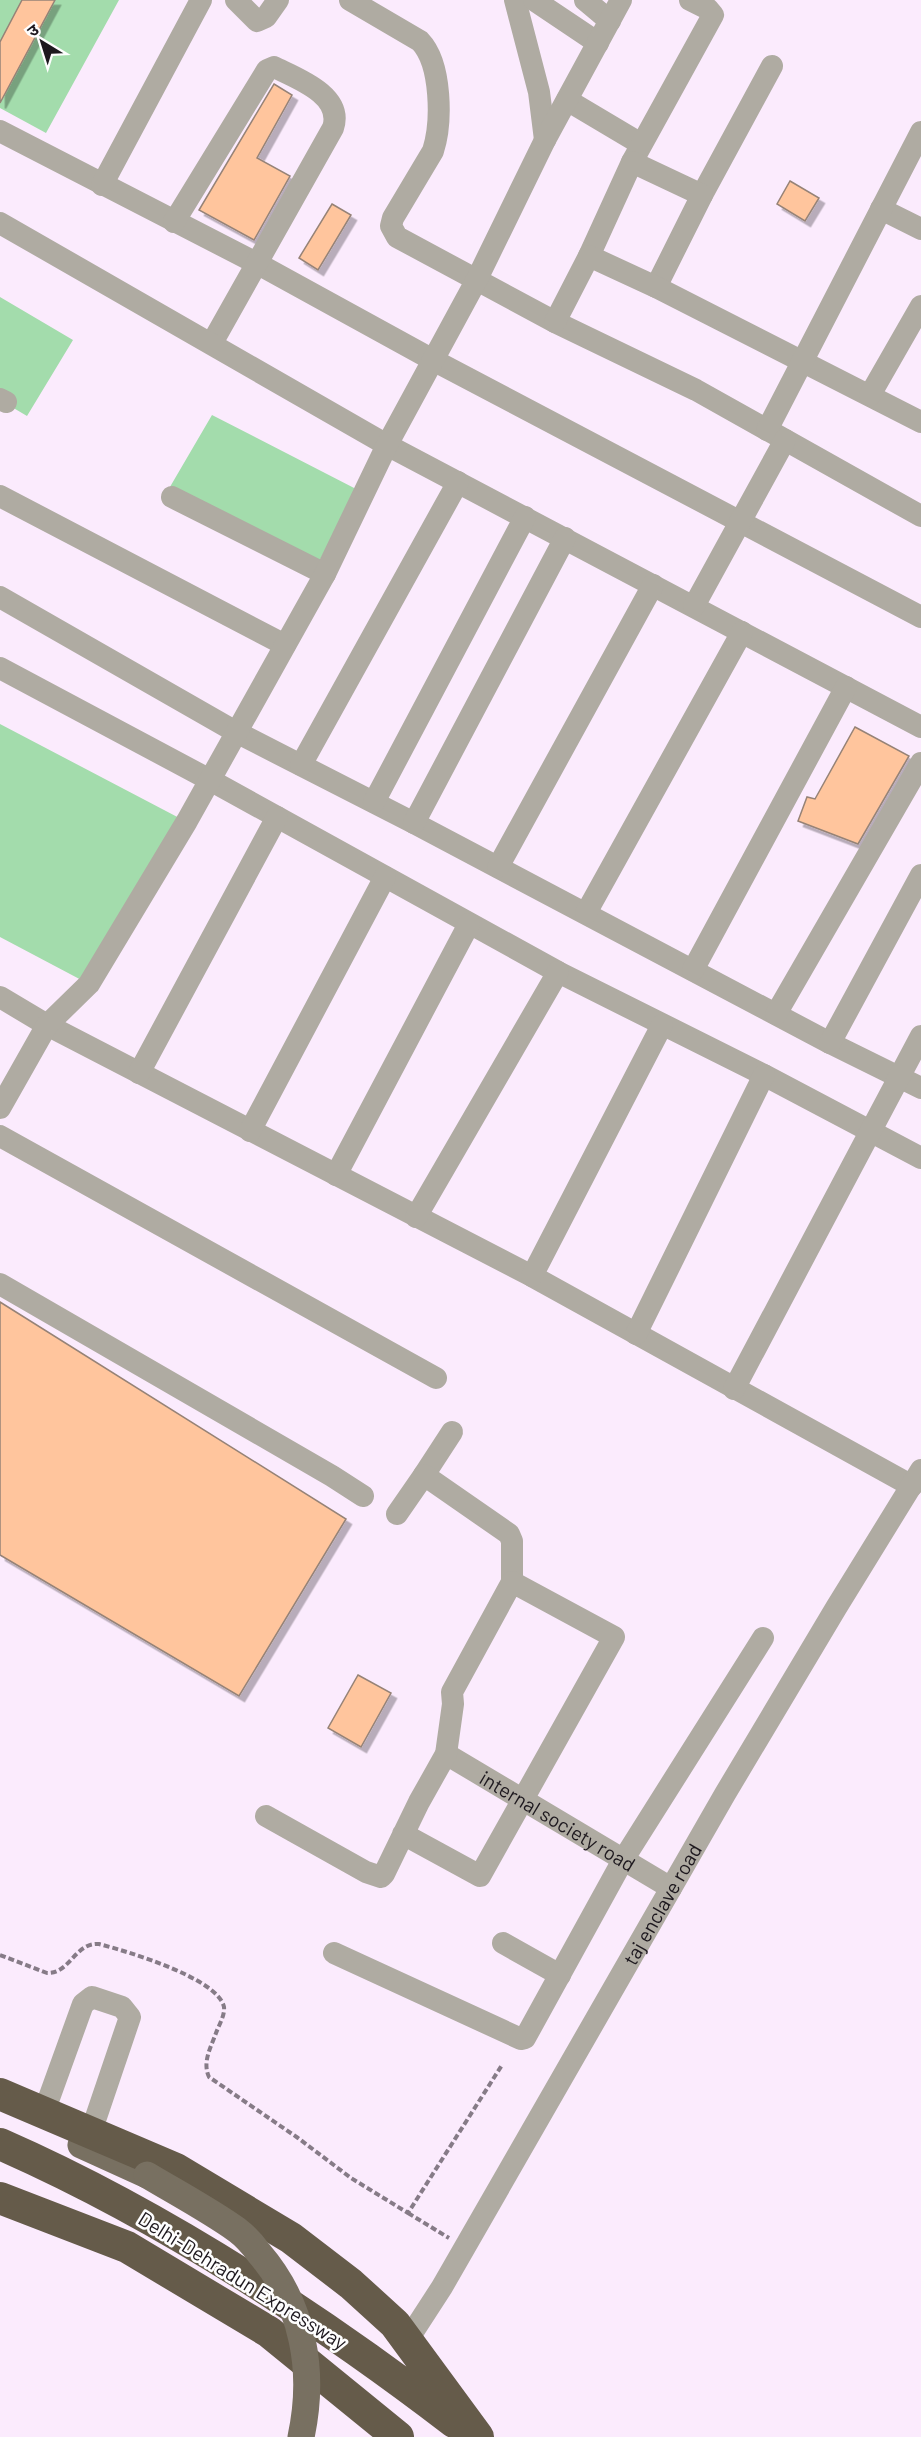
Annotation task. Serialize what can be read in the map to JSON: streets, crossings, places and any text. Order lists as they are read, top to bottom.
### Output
{
  "streets": {
    "highway": ["Delhi-Dehradun Expressway"],
    "street": ["internal society road", "taj enclave road"]
  },
  "crossings": [
    ["internal society road", "taj enclave road"]
  ],
  "north": "top left"
}
